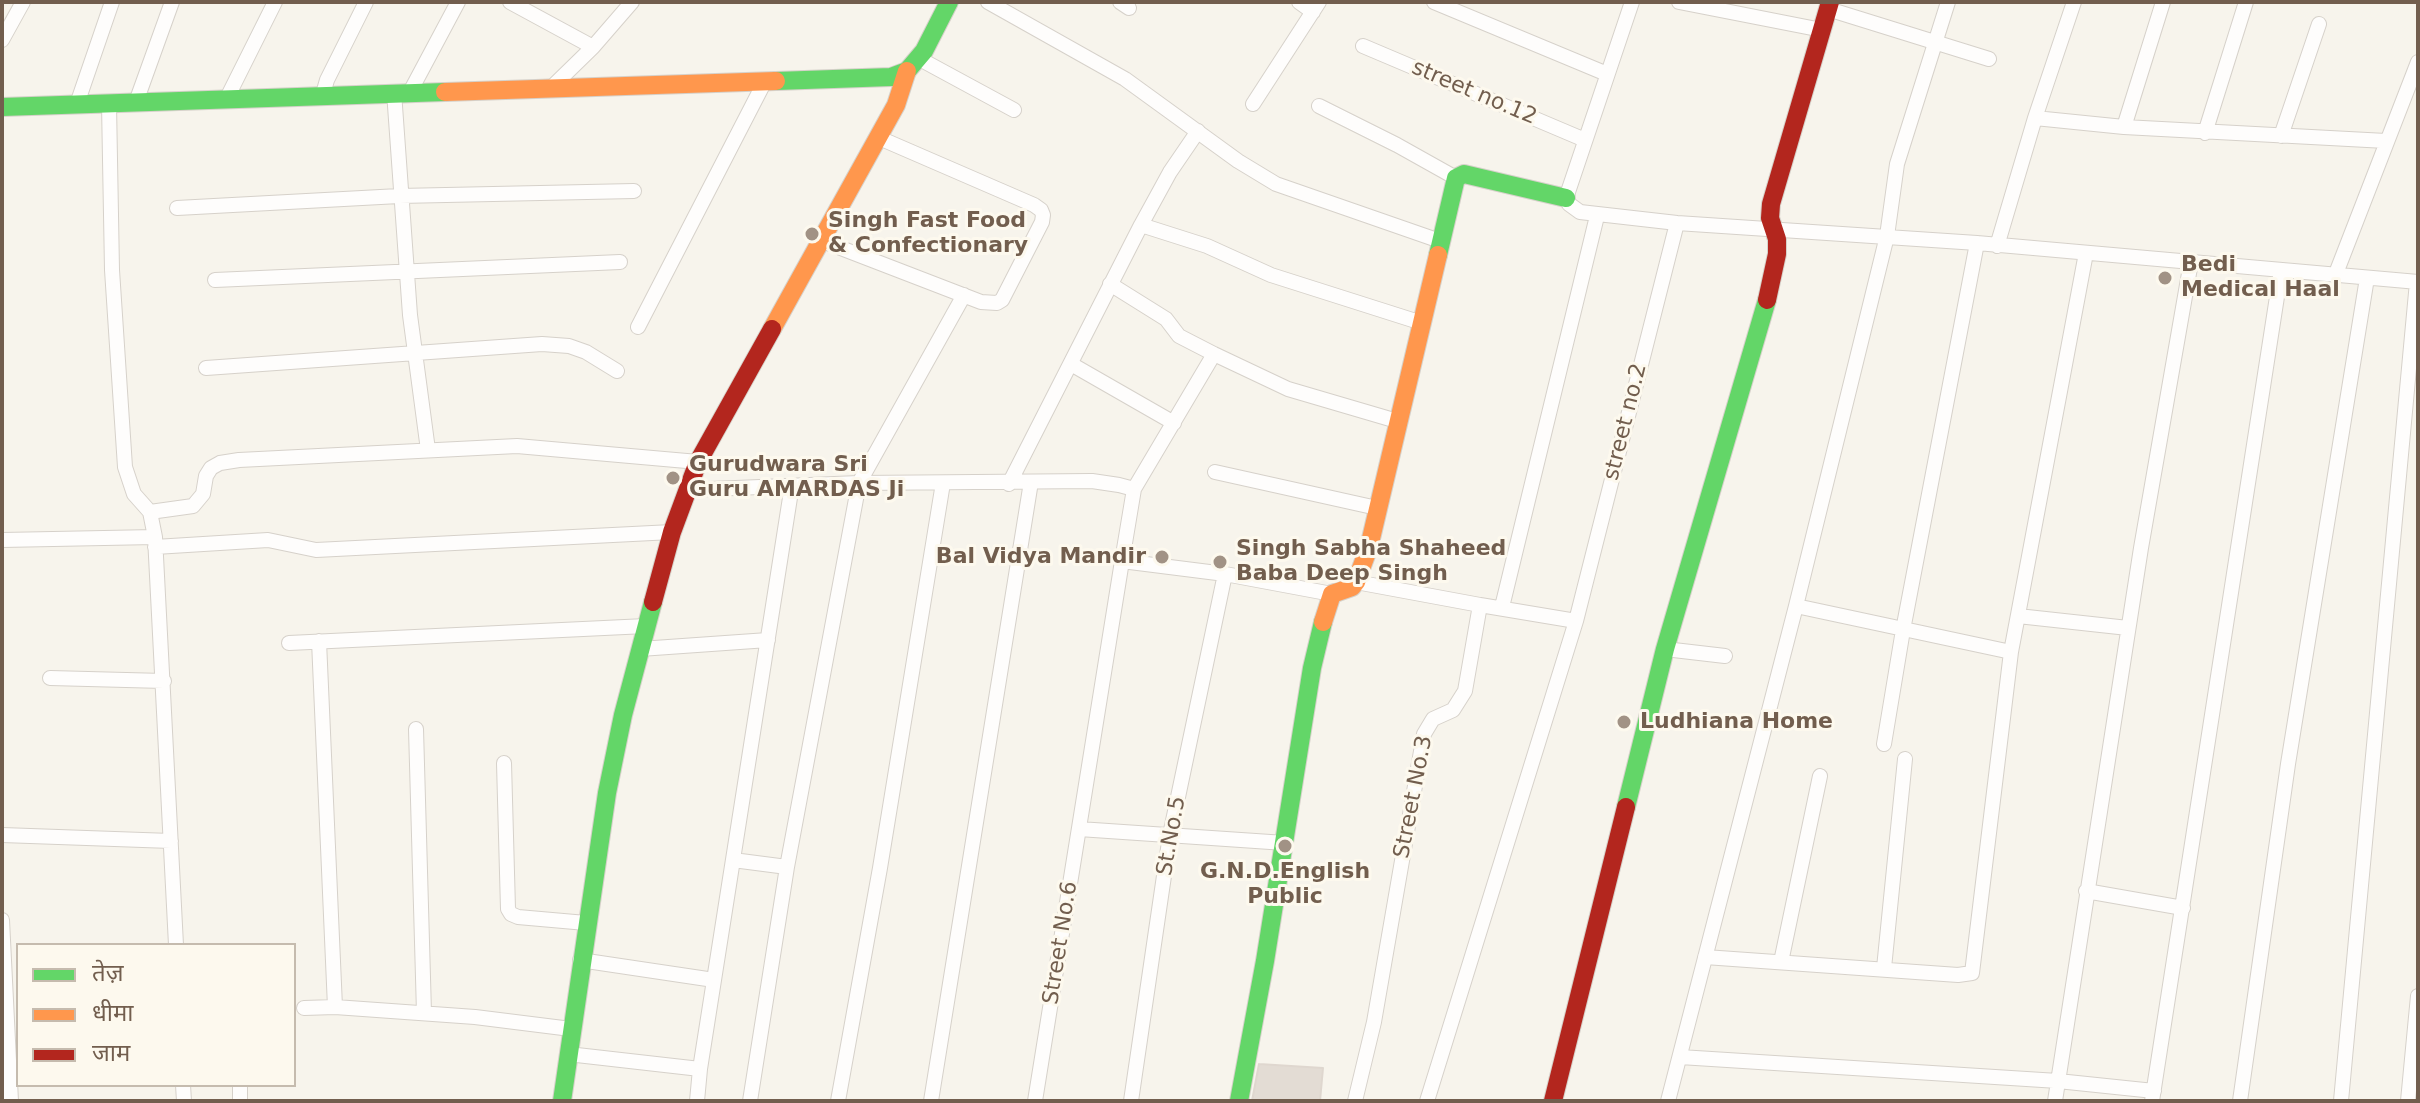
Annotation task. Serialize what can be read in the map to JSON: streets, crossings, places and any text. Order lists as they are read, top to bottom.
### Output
{
  "streets": {
    "street": [
      "street no.12",
      "street no.2",
      "Street No.3",
      "St.No.5",
      "Street No.6"
    ]
  },
  "places": [
    "Singh Fast Food & Confectionary",
    "Bedi Medical Haal",
    "Gurudwara Sri Guru AMARDAS Ji",
    "Bal Vidya Mandir",
    "Singh Sabha Shaheed Baba Deep Singh",
    "Ludhiana Home",
    "G.N.D.English Public"
  ],
  "legend": ["तेज़", "धीमा", "जाम"]
}
